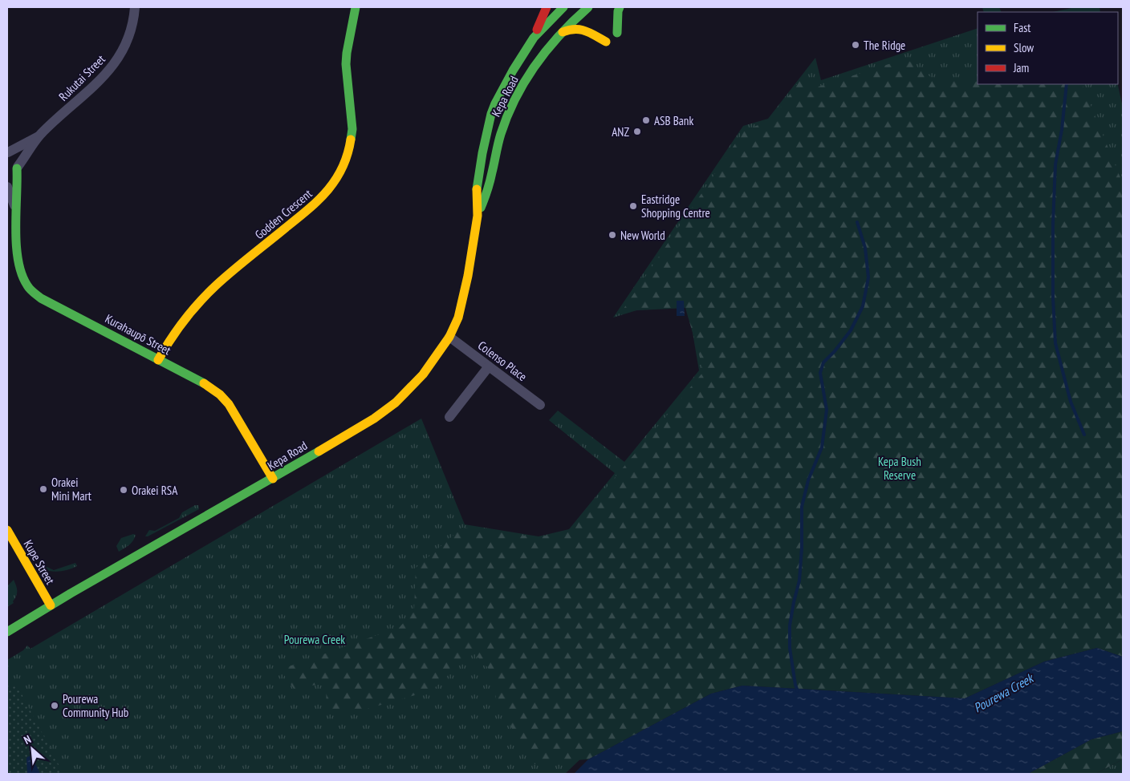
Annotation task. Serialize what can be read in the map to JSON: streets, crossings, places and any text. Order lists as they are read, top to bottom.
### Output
{
  "streets": {
    "main road": [
      "Kepa Road",
      "Godden Crescent",
      "Kurahaupō Street",
      "Kupe Street"
    ],
    "street": ["Rukutai Street", "Colenso Place"]
  },
  "crossings": [
    ["Rukutai Street", "Kurahaupō Street"],
    ["Kepa Road", "Kurahaupō Street"],
    ["Kepa Road", "Colenso Place"],
    ["Kepa Road", "Kupe Street"],
    ["Godden Crescent", "Kurahaupō Street"]
  ],
  "water": ["Pourewa Creek"],
  "parks": ["Kepa Bush Reserve", "Pourewa Creek"],
  "places": [
    "The Ridge",
    "ASB Bank",
    "ANZ",
    "Eastridge Shopping Centre",
    "New World",
    "Orakei Mini Mart",
    "Orakei RSA",
    "Pourewa Community Hub"
  ],
  "legend": ["Fast", "Slow", "Jam"],
  "north": "top left"
}
